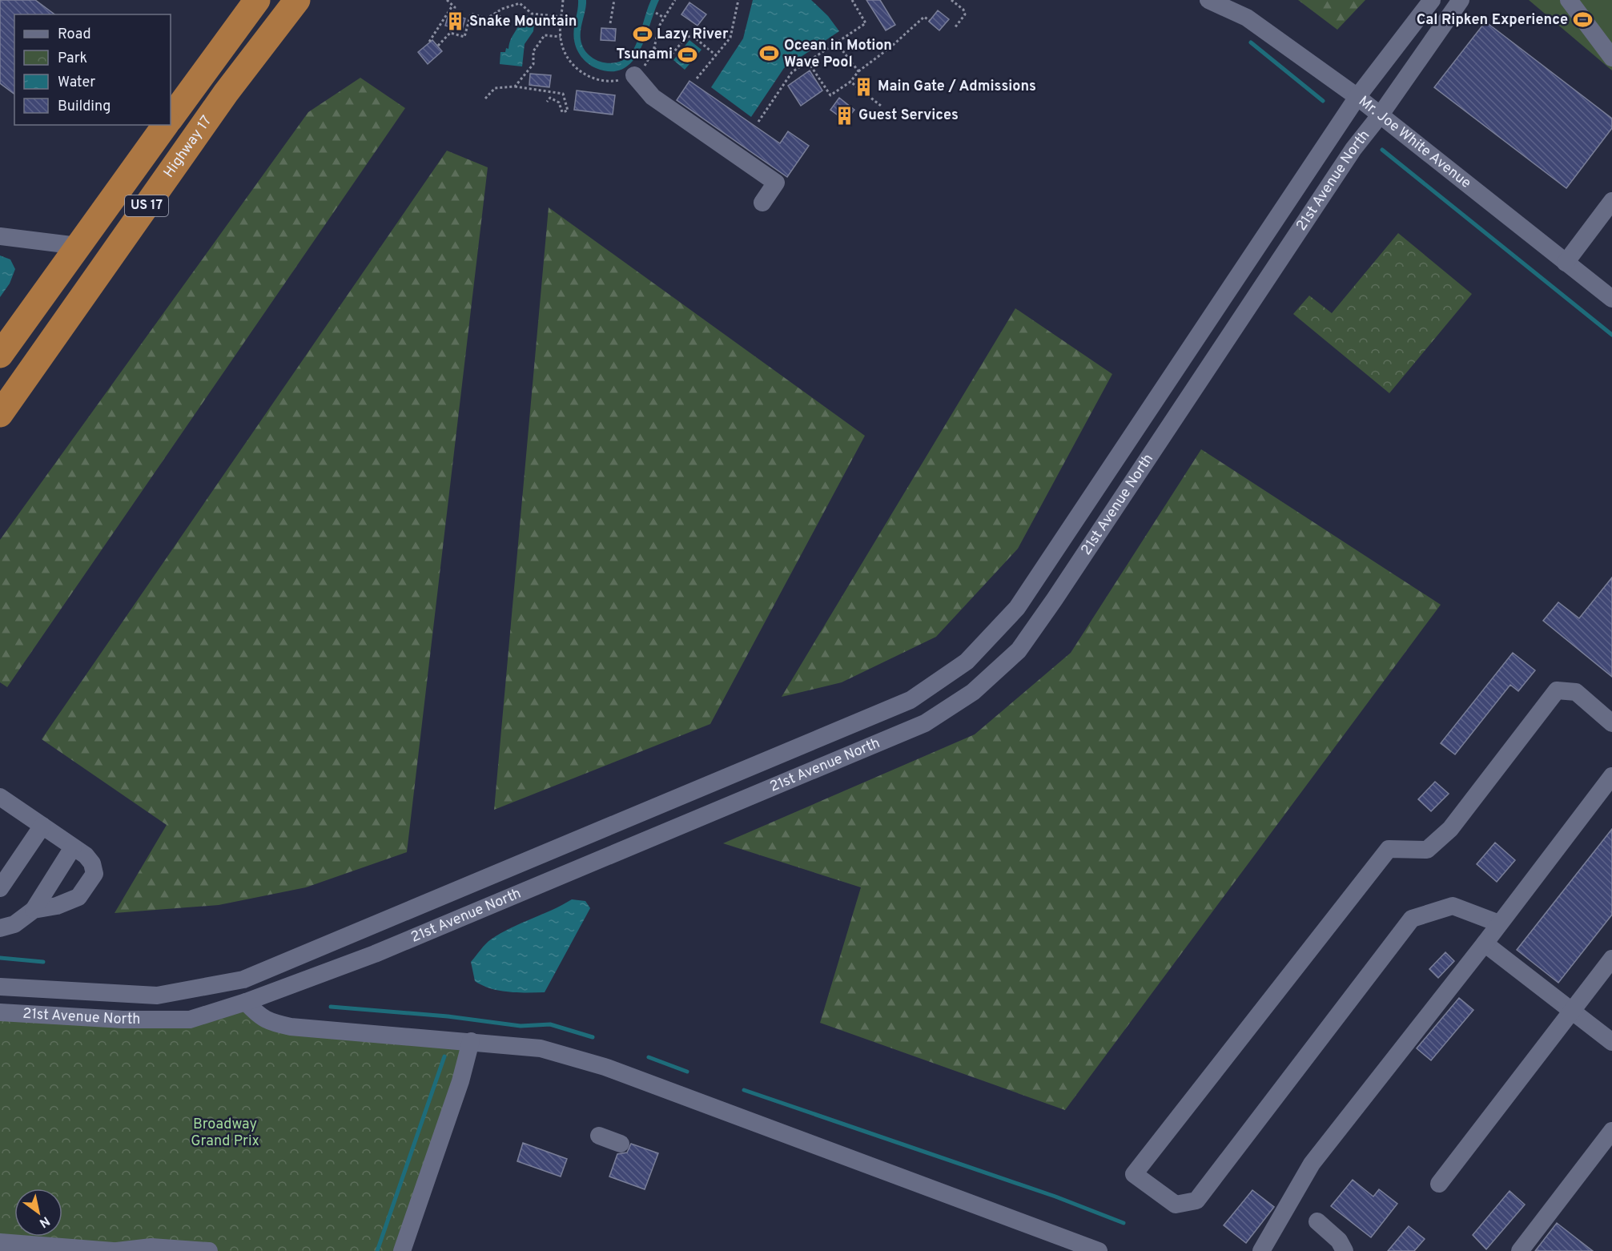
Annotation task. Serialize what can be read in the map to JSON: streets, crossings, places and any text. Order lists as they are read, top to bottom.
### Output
{
  "streets": {
    "highway": ["Highway 17", "US 17"],
    "street": ["Mr. Joe White Avenue", "21st Avenue North"]
  },
  "crossings": [
    ["Mr. Joe White Avenue", "21st Avenue North"]
  ],
  "parks": ["Broadway Grand Prix"],
  "places": {
    "sports": [
      "Cal Ripken Experience",
      "Lazy River",
      "Ocean in Motion Wave Pool",
      "Tsunami"
    ],
    "building": ["Snake Mountain", "Main Gate / Admissions", "Guest Services"]
  },
  "legend": [
    "Road",
    "Park",
    "Water",
    "Building"
  ],
  "north": "bottom right"
}
